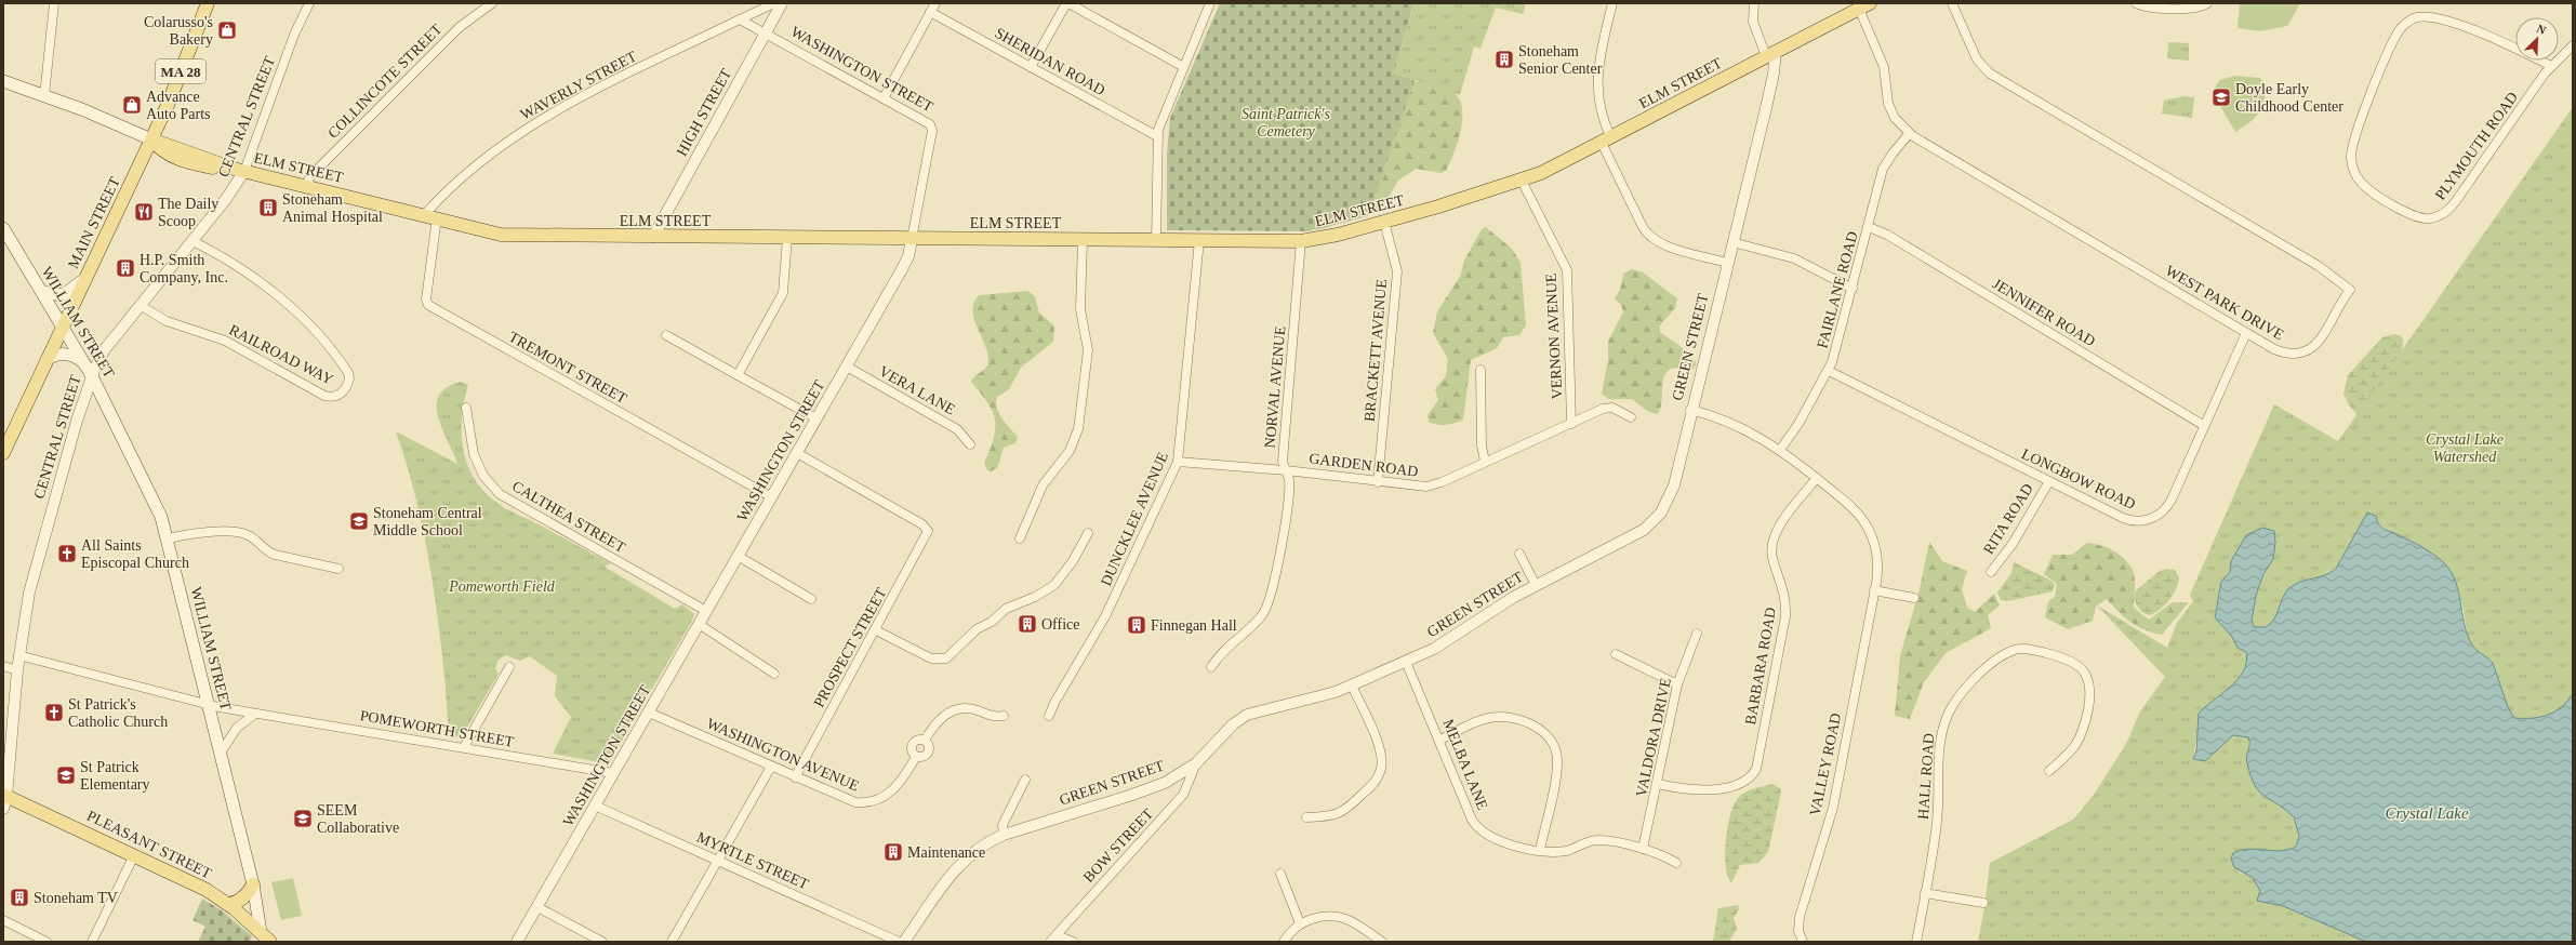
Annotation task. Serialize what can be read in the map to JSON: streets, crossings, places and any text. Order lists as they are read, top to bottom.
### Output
{
  "streets": {
    "main road": [
      "MA 28",
      "ELM STREET",
      "MAIN STREET",
      "WILLIAM STREET",
      "PLEASANT STREET"
    ],
    "street": [
      "SHERIDAN ROAD",
      "WASHINGTON STREET",
      "COLLINCOTE STREET",
      "WAVERLY STREET",
      "HIGH STREET",
      "CENTRAL STREET",
      "PLYMOUTH ROAD",
      "FAIRLANE ROAD",
      "WEST PARK DRIVE",
      "JENNIFER ROAD",
      "VERNON AVENUE",
      "GREEN STREET",
      "BRACKETT AVENUE",
      "RAILROAD WAY",
      "TREMONT STREET",
      "NORVAL AVENUE",
      "VERA LANE",
      "GARDEN ROAD",
      "LONGBOW ROAD",
      "CALTHEA STREET",
      "DUNCKLEE AVENUE",
      "RITA ROAD",
      "PROSPECT STREET",
      "BARBARA ROAD",
      "POMEWORTH STREET",
      "VALDORA DRIVE",
      "WASHINGTON AVENUE",
      "MELBA LANE",
      "VALLEY ROAD",
      "HALL ROAD",
      "BOW STREET",
      "MYRTLE STREET"
    ]
  },
  "crossings": [
    ["WASHINGTON STREET", "ELM STREET"],
    ["WASHINGTON STREET", "HIGH STREET"],
    ["WASHINGTON STREET", "TREMONT STREET"],
    ["WASHINGTON STREET", "VERA LANE"],
    ["WASHINGTON STREET", "CALTHEA STREET"],
    ["WASHINGTON STREET", "PROSPECT STREET"],
    ["WASHINGTON STREET", "POMEWORTH STREET"],
    ["WASHINGTON STREET", "WASHINGTON AVENUE"],
    ["WASHINGTON STREET", "MYRTLE STREET"],
    ["COLLINCOTE STREET", "ELM STREET"],
    ["ELM STREET", "WAVERLY STREET"],
    ["ELM STREET", "HIGH STREET"],
    ["ELM STREET", "CENTRAL STREET"],
    ["ELM STREET", "MAIN STREET"],
    ["ELM STREET", "WEST PARK DRIVE"],
    ["ELM STREET", "VERNON AVENUE"],
    ["ELM STREET", "GREEN STREET"],
    ["ELM STREET", "BRACKETT AVENUE"],
    ["ELM STREET", "TREMONT STREET"],
    ["ELM STREET", "NORVAL AVENUE"],
    ["ELM STREET", "DUNCKLEE AVENUE"],
    ["WAVERLY STREET", "TREMONT STREET"],
    ["CENTRAL STREET", "WILLIAM STREET"],
    ["CENTRAL STREET", "RAILROAD WAY"],
    ["CENTRAL STREET", "POMEWORTH STREET"],
    ["CENTRAL STREET", "PLEASANT STREET"],
    ["MAIN STREET", "WILLIAM STREET"],
    ["FAIRLANE ROAD", "WEST PARK DRIVE"],
    ["FAIRLANE ROAD", "JENNIFER ROAD"],
    ["FAIRLANE ROAD", "LONGBOW ROAD"],
    ["FAIRLANE ROAD", "VALLEY ROAD"],
    ["WEST PARK DRIVE", "LONGBOW ROAD"],
    ["JENNIFER ROAD", "LONGBOW ROAD"],
    ["WILLIAM STREET", "POMEWORTH STREET"],
    ["WILLIAM STREET", "PLEASANT STREET"],
    ["VERNON AVENUE", "GARDEN ROAD"],
    ["GREEN STREET", "MELBA LANE"],
    ["GREEN STREET", "VALLEY ROAD"],
    ["GREEN STREET", "BOW STREET"],
    ["BRACKETT AVENUE", "GARDEN ROAD"],
    ["NORVAL AVENUE", "GARDEN ROAD"],
    ["GARDEN ROAD", "DUNCKLEE AVENUE"],
    ["LONGBOW ROAD", "RITA ROAD"],
    ["PROSPECT STREET", "WASHINGTON AVENUE"],
    ["BARBARA ROAD", "VALDORA DRIVE"],
    ["BARBARA ROAD", "VALLEY ROAD"],
    ["VALDORA DRIVE", "MELBA LANE"]
  ],
  "water": ["Crystal Lake"],
  "parks": ["Saint Patrick's Cemetery", "Crystal Lake Watershed", "Pomeworth Field"],
  "places": {
    "shop": ["Colarusso's Bakery", "Advance Auto Parts"],
    "building": [
      "Stoneham Senior Center",
      "Stoneham Animal Hospital",
      "H.P. Smith Company, Inc.",
      "Office",
      "Finnegan Hall",
      "Maintenance",
      "Stoneham TV"
    ],
    "school or university": [
      "Doyle Early Childhood Center",
      "Stoneham Central Middle School",
      "St Patrick Elementary",
      "SEEM Collaborative"
    ],
    "restaurant": ["The Daily Scoop"],
    "church": ["All Saints Episcopal Church", "St Patrick's Catholic Church"]
  },
  "north": "top right"
}
